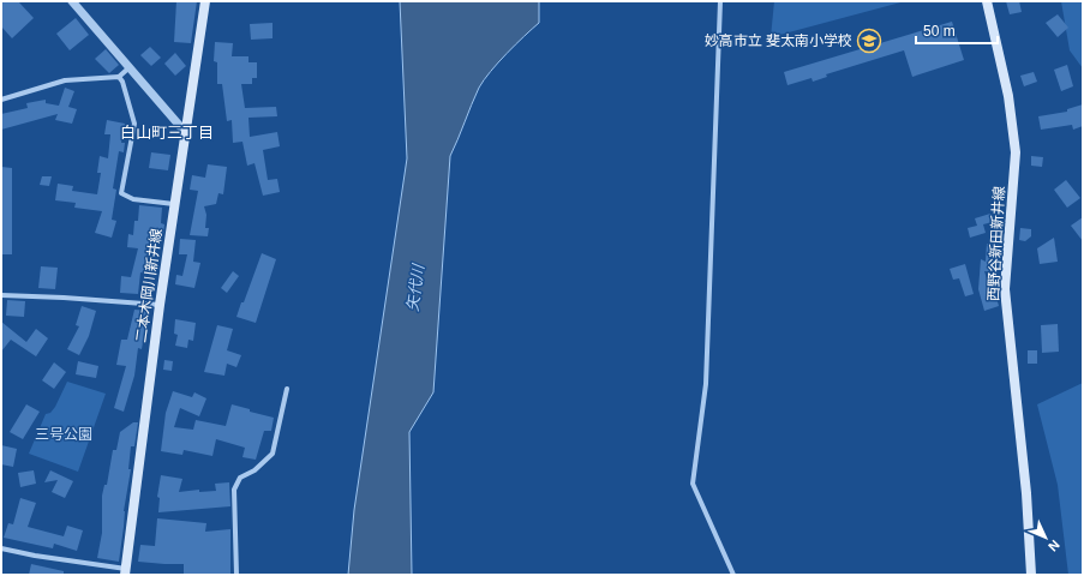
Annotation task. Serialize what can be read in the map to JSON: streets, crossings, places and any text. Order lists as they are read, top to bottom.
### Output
{
  "streets": {
    "main road": ["西野谷新田新井線", "二本木岡川新井線"]
  },
  "districts": ["白山町三丁目"],
  "water": ["矢代川"],
  "parks": ["三号公園"],
  "places": {
    "school or university": ["妙高市立 斐太南小学校"]
  },
  "scale_bar": "50 m",
  "north": "bottom right"
}
